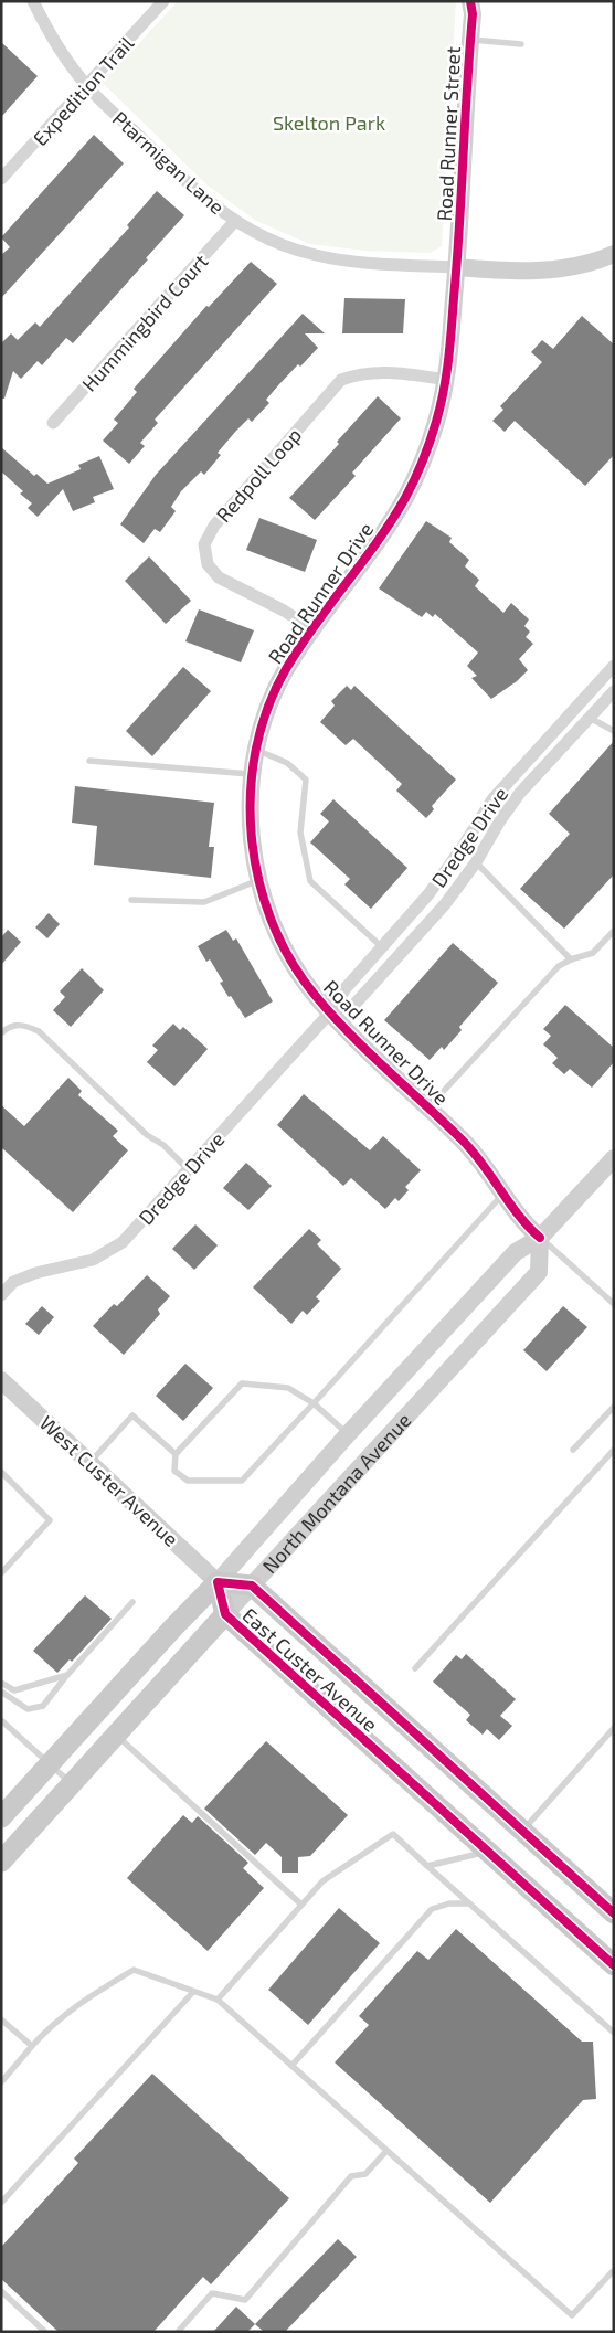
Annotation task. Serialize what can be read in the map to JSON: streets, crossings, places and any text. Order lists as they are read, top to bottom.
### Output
{
  "streets": {
    "main road": ["North Montana Avenue", "East Custer Avenue"],
    "street": [
      "Expedition Trail",
      "Road Runner Street",
      "Ptarmigan Lane",
      "Hummingbird Court",
      "Redpoll Loop",
      "Road Runner Drive",
      "Dredge Drive",
      "West Custer Avenue"
    ]
  },
  "crossings": [
    ["Expedition Trail", "Ptarmigan Lane"],
    ["Road Runner Street", "Ptarmigan Lane"],
    ["Road Runner Street", "Road Runner Drive"],
    ["Ptarmigan Lane", "Hummingbird Court"],
    ["Ptarmigan Lane", "Road Runner Drive"],
    ["Redpoll Loop", "Road Runner Drive"],
    ["Road Runner Drive", "Dredge Drive"],
    ["Road Runner Drive", "North Montana Avenue"],
    ["West Custer Avenue", "North Montana Avenue"],
    ["West Custer Avenue", "East Custer Avenue"],
    ["North Montana Avenue", "East Custer Avenue"]
  ],
  "parks": ["Skelton Park"]
}
